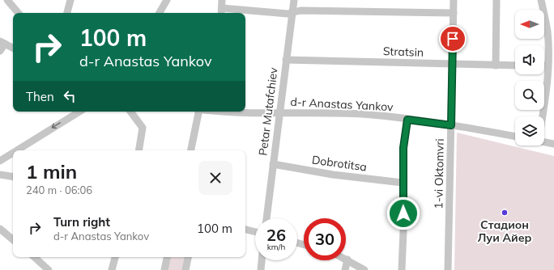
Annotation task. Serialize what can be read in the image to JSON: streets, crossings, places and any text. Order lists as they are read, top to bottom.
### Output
{
  "streets": {
    "street": [
      "Stratsin",
      "d-r Anastas Yankov",
      "Petar Mutafchiev",
      "Dobrotitsa",
      "1-vi Oktomvri"
    ]
  },
  "crossings": [
    ["Stratsin", "Petar Mutafchiev"],
    ["Stratsin", "1-vi Oktomvri"],
    ["d-r Anastas Yankov", "Petar Mutafchiev"],
    ["d-r Anastas Yankov", "1-vi Oktomvri"],
    ["Petar Mutafchiev", "Dobrotitsa"]
  ],
  "places": ["Стадион Луи Айер"],
  "north": "left",
  "page": {
    "turn": ["100 m", "d-r Anastas Yankov"],
    "then": "Then",
    "heading": ["1 min", "240 m · 06:06"],
    "list": [
      {
        "name": "Turn right",
        "note": "d-r Anastas Yankov",
        "value": "100 m"
      }
    ],
    "speed": "26 km/h",
    "limit": "30"
  }
}
